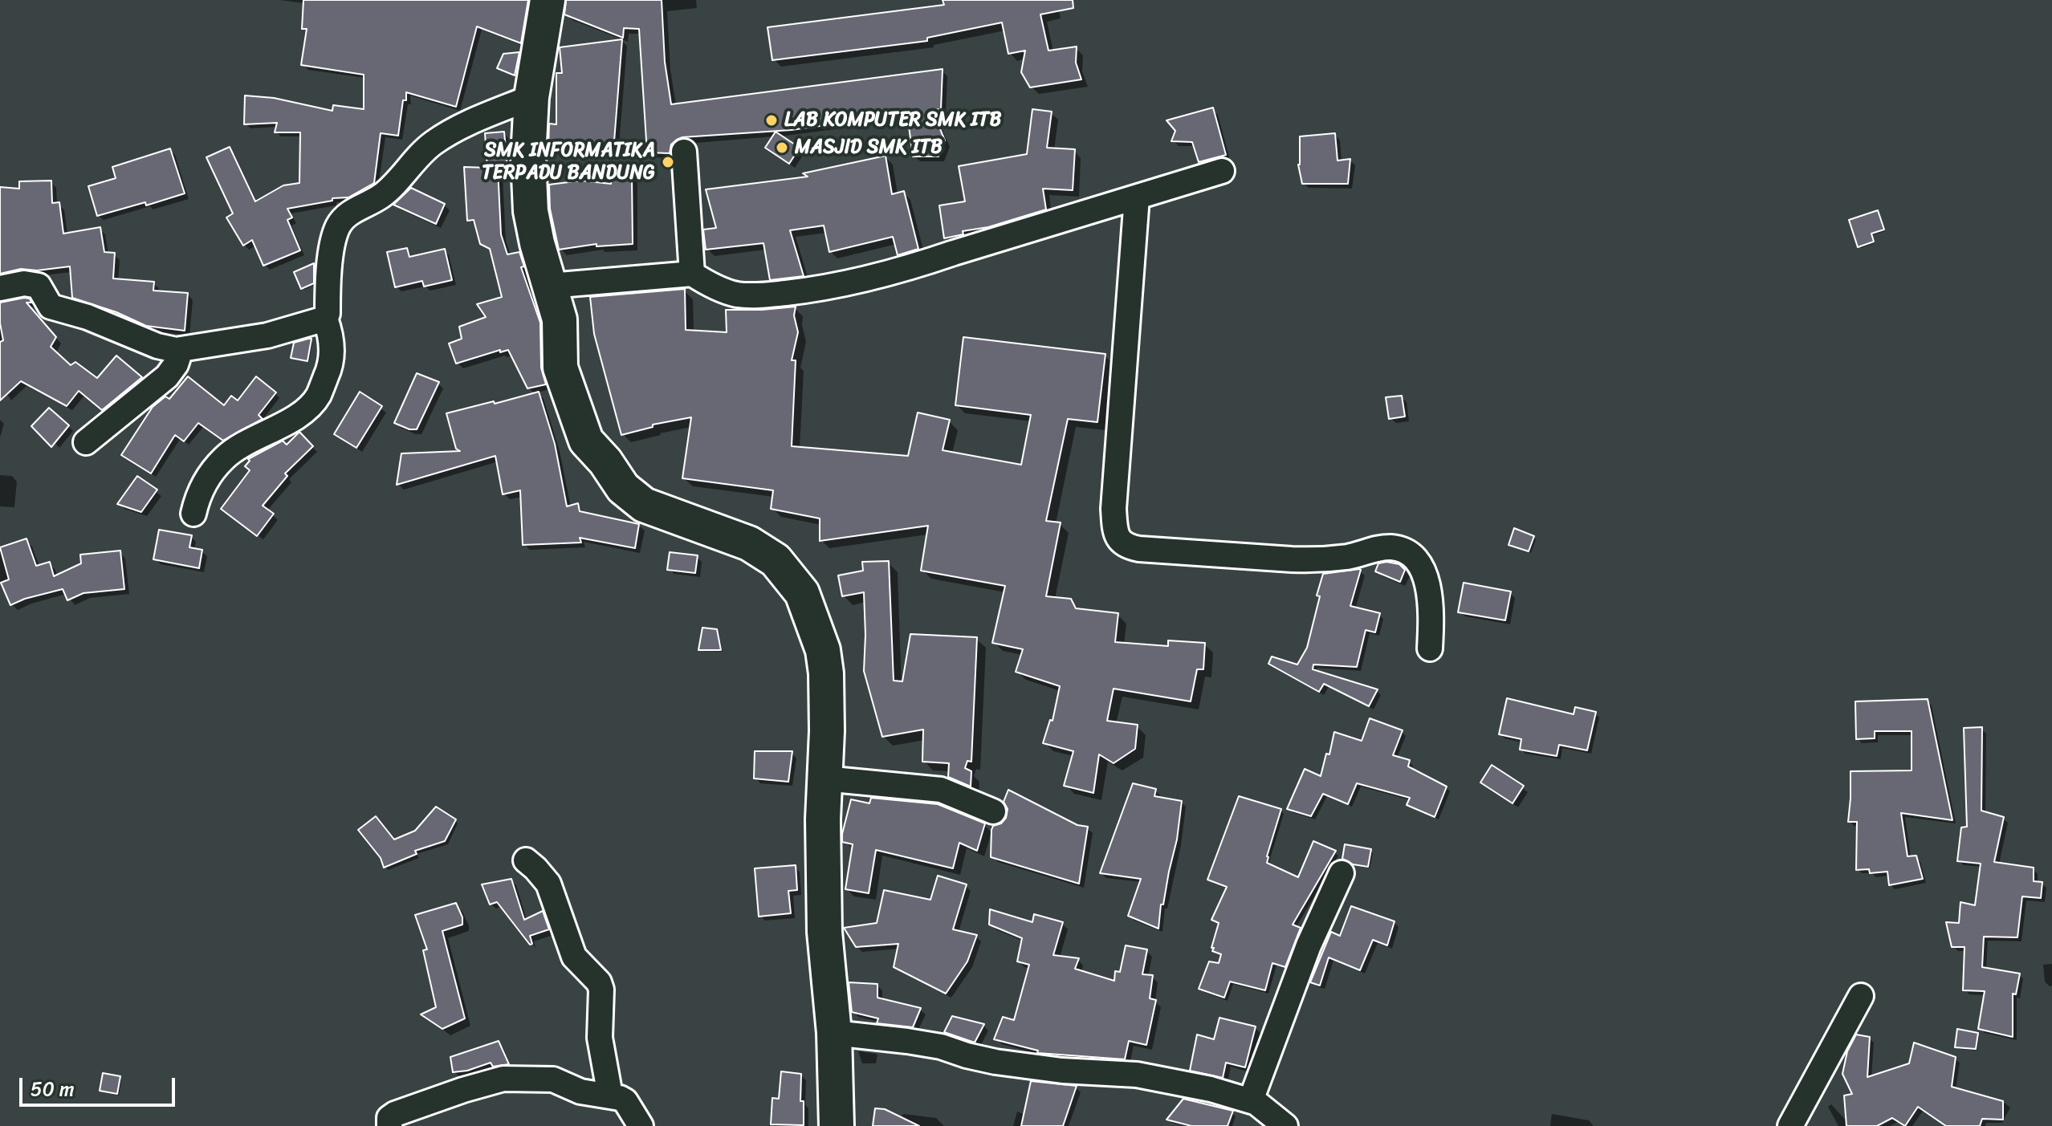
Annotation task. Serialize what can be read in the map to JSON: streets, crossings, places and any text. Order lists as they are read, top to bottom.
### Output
{
  "places": ["LAB KOMPUTER SMK ITB", "MASJID SMK ITB", "SMK INFORMATIKA TERPADU BANDUNG"],
  "scale_bar": "50 m"
}
